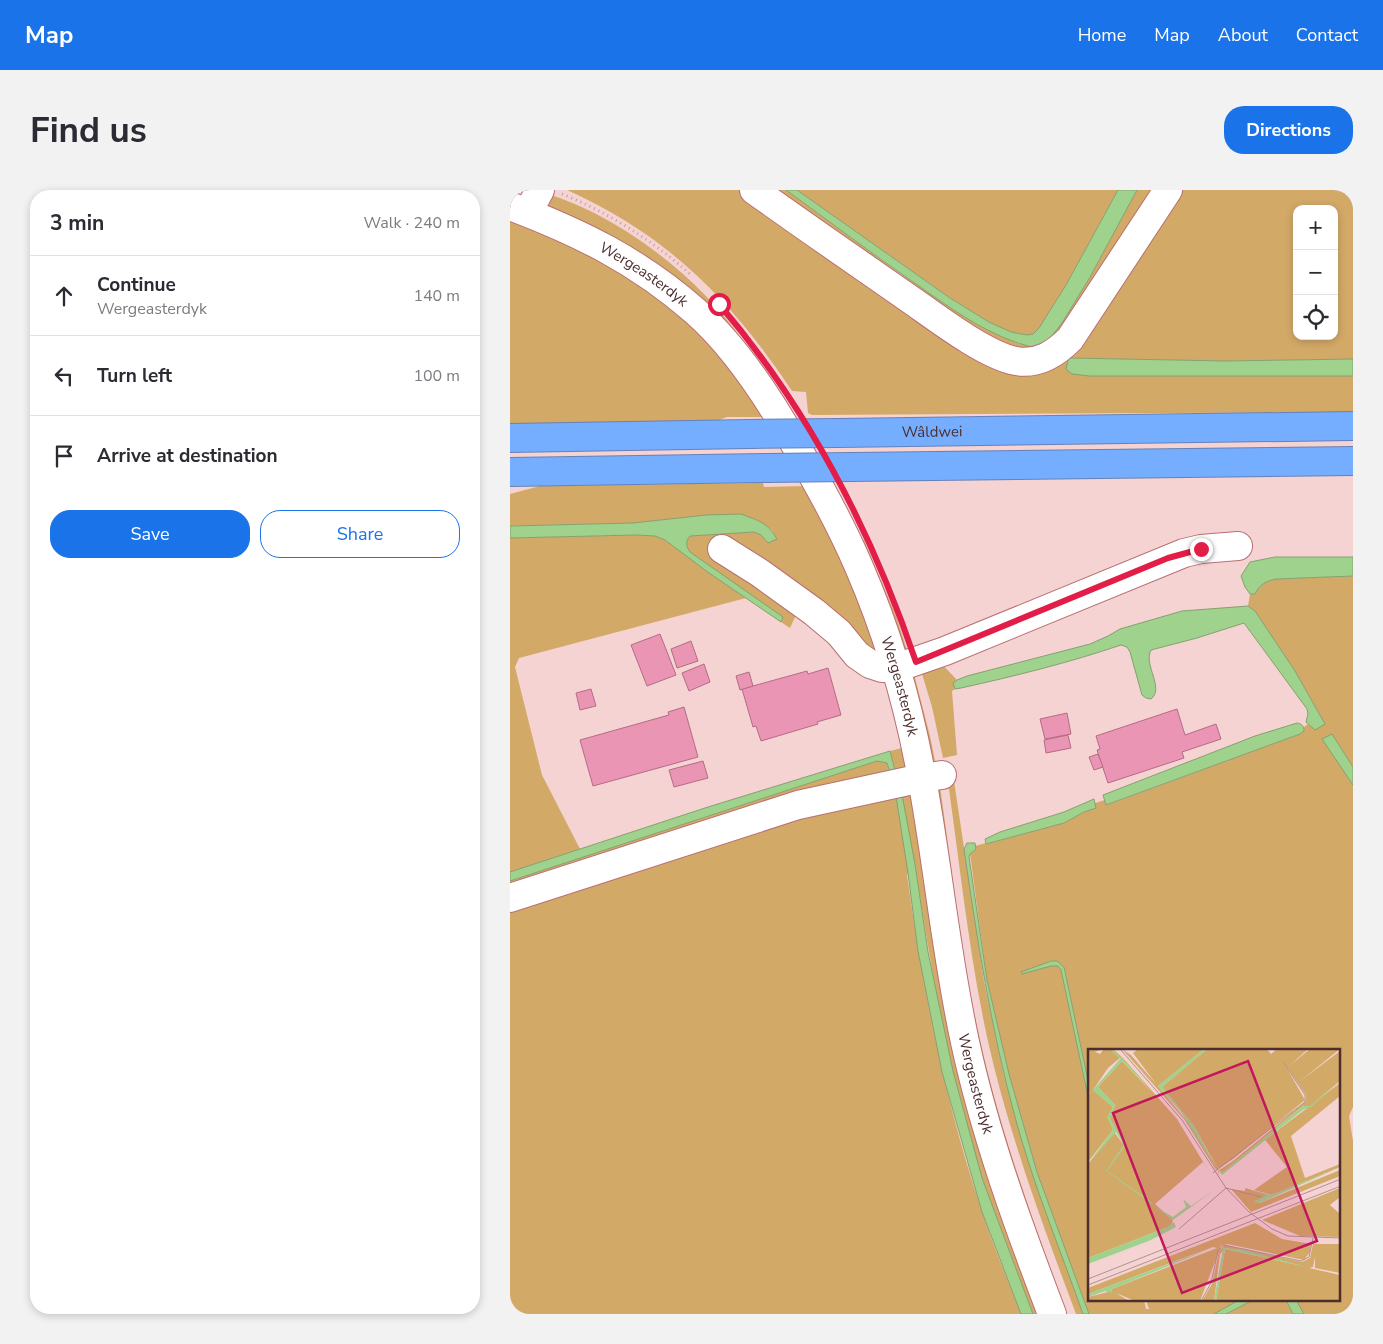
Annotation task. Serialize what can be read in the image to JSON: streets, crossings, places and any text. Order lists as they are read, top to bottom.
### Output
{
  "streets": {
    "highway": ["Wâldwei"],
    "street": ["Wergeasterdyk"]
  },
  "page": {
    "header": "Map",
    "nav": [
      "Home",
      "Map",
      "About",
      "Contact"
    ],
    "buttons": [
      "Directions",
      ["Save", "Share"]
    ],
    "title": "Find us",
    "heading": ["3 min", "Walk · 240 m"],
    "map_buttons": ["+", "−"],
    "list": [
      ["Continue", "Wergeasterdyk", "140 m"],
      ["Turn left", "100 m"],
      "Arrive at destination"
    ]
  }
}
